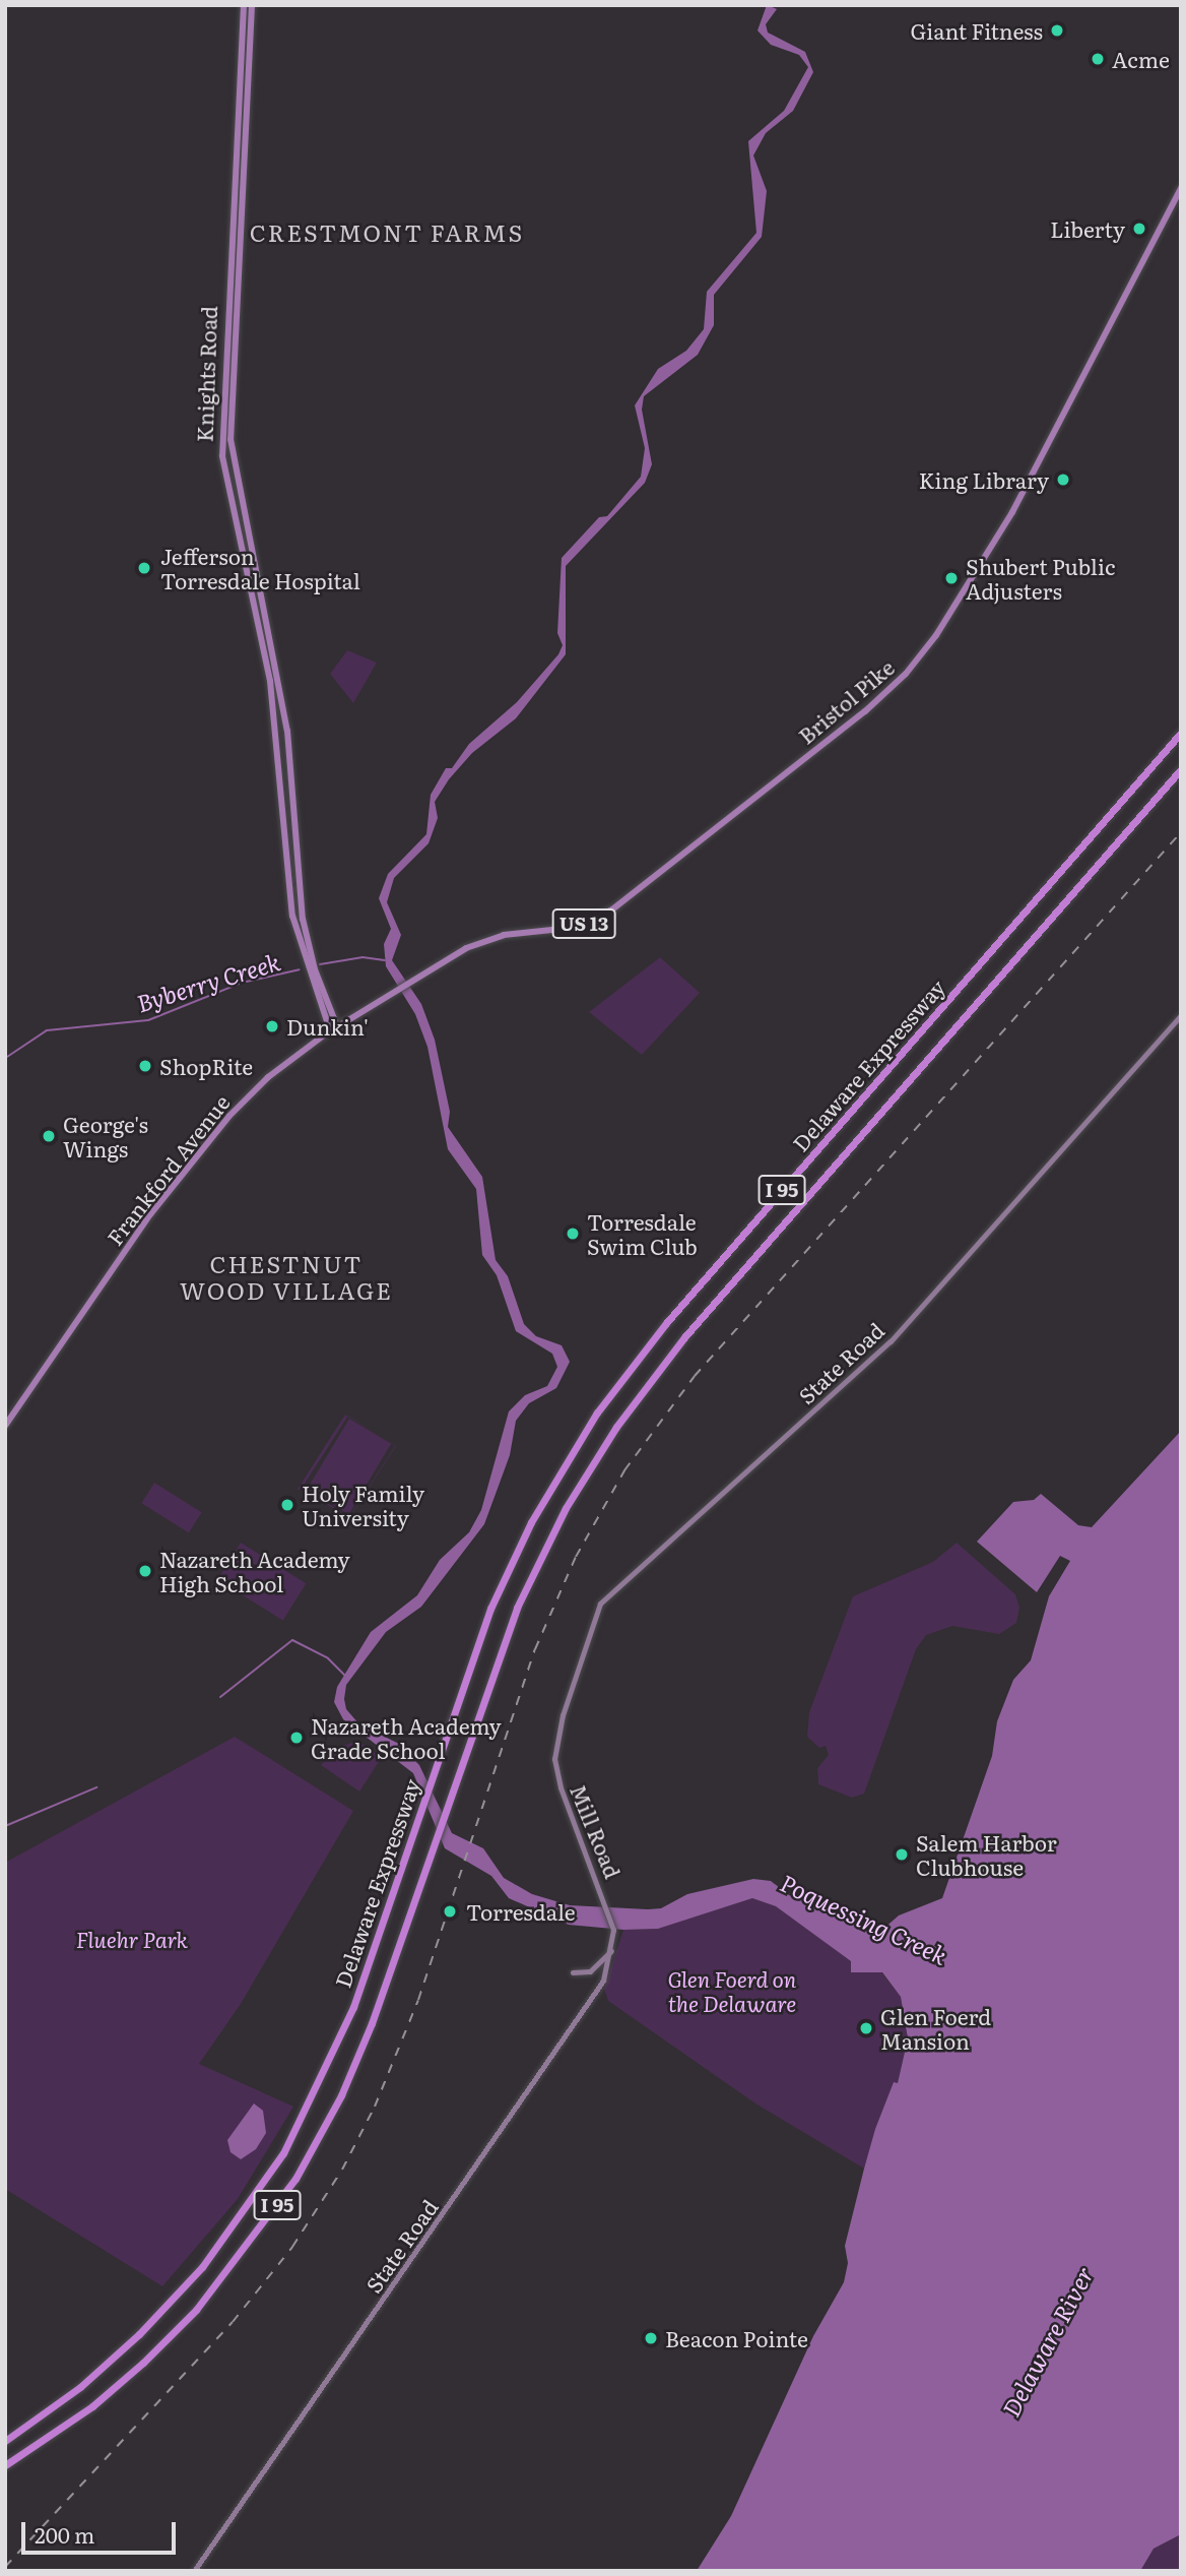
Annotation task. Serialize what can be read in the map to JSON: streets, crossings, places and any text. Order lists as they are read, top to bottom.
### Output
{
  "streets": {
    "highway": ["Delaware Expressway", "I 95"],
    "main road": [
      "Knights Road",
      "Bristol Pike",
      "US 13",
      "Frankford Avenue",
      "State Road",
      "Mill Road"
    ]
  },
  "crossings": [
    ["Knights Road", "Frankford Avenue"],
    ["Bristol Pike", "Frankford Avenue"],
    ["State Road", "Mill Road"]
  ],
  "districts": ["CRESTMONT FARMS", "CHESTNUT WOOD VILLAGE"],
  "water": ["Byberry Creek", "Poquessing Creek", "Delaware River"],
  "parks": ["Fluehr Park", "Glen Foerd on the Delaware"],
  "places": [
    "Giant Fitness",
    "Acme",
    "Liberty",
    "King Library",
    "Jefferson Torresdale Hospital",
    "Shubert Public Adjusters",
    "Dunkin'",
    "ShopRite",
    "George's Wings",
    "Torresdale Swim Club",
    "Holy Family University",
    "Nazareth Academy High School",
    "Nazareth Academy Grade School",
    "Salem Harbor Clubhouse",
    "Torresdale",
    "Glen Foerd Mansion",
    "Beacon Pointe"
  ],
  "scale_bar": "200 m"
}
